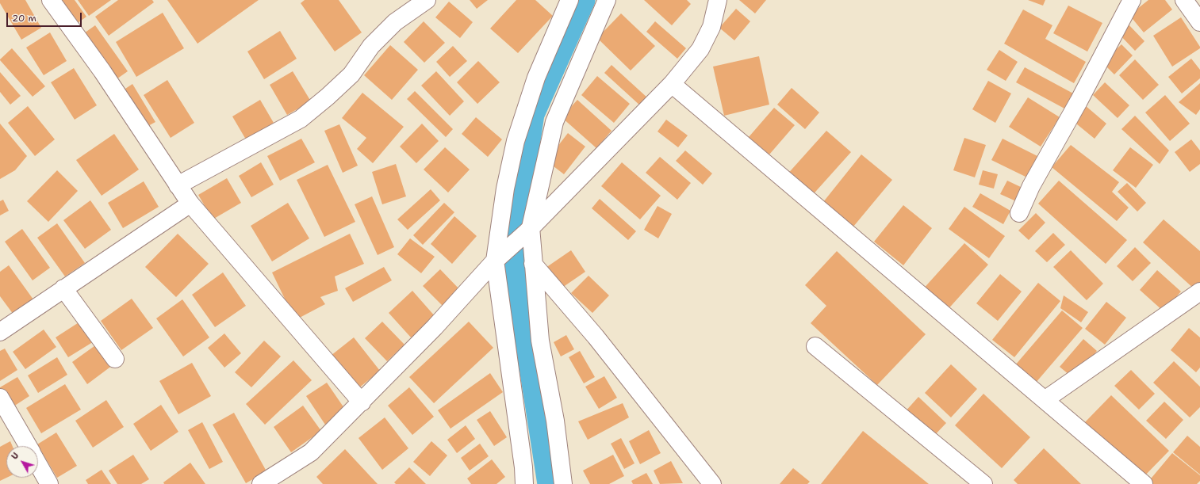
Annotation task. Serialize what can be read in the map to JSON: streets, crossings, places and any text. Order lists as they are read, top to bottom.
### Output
{
  "scale_bar": "20 m",
  "north": "top left"
}
